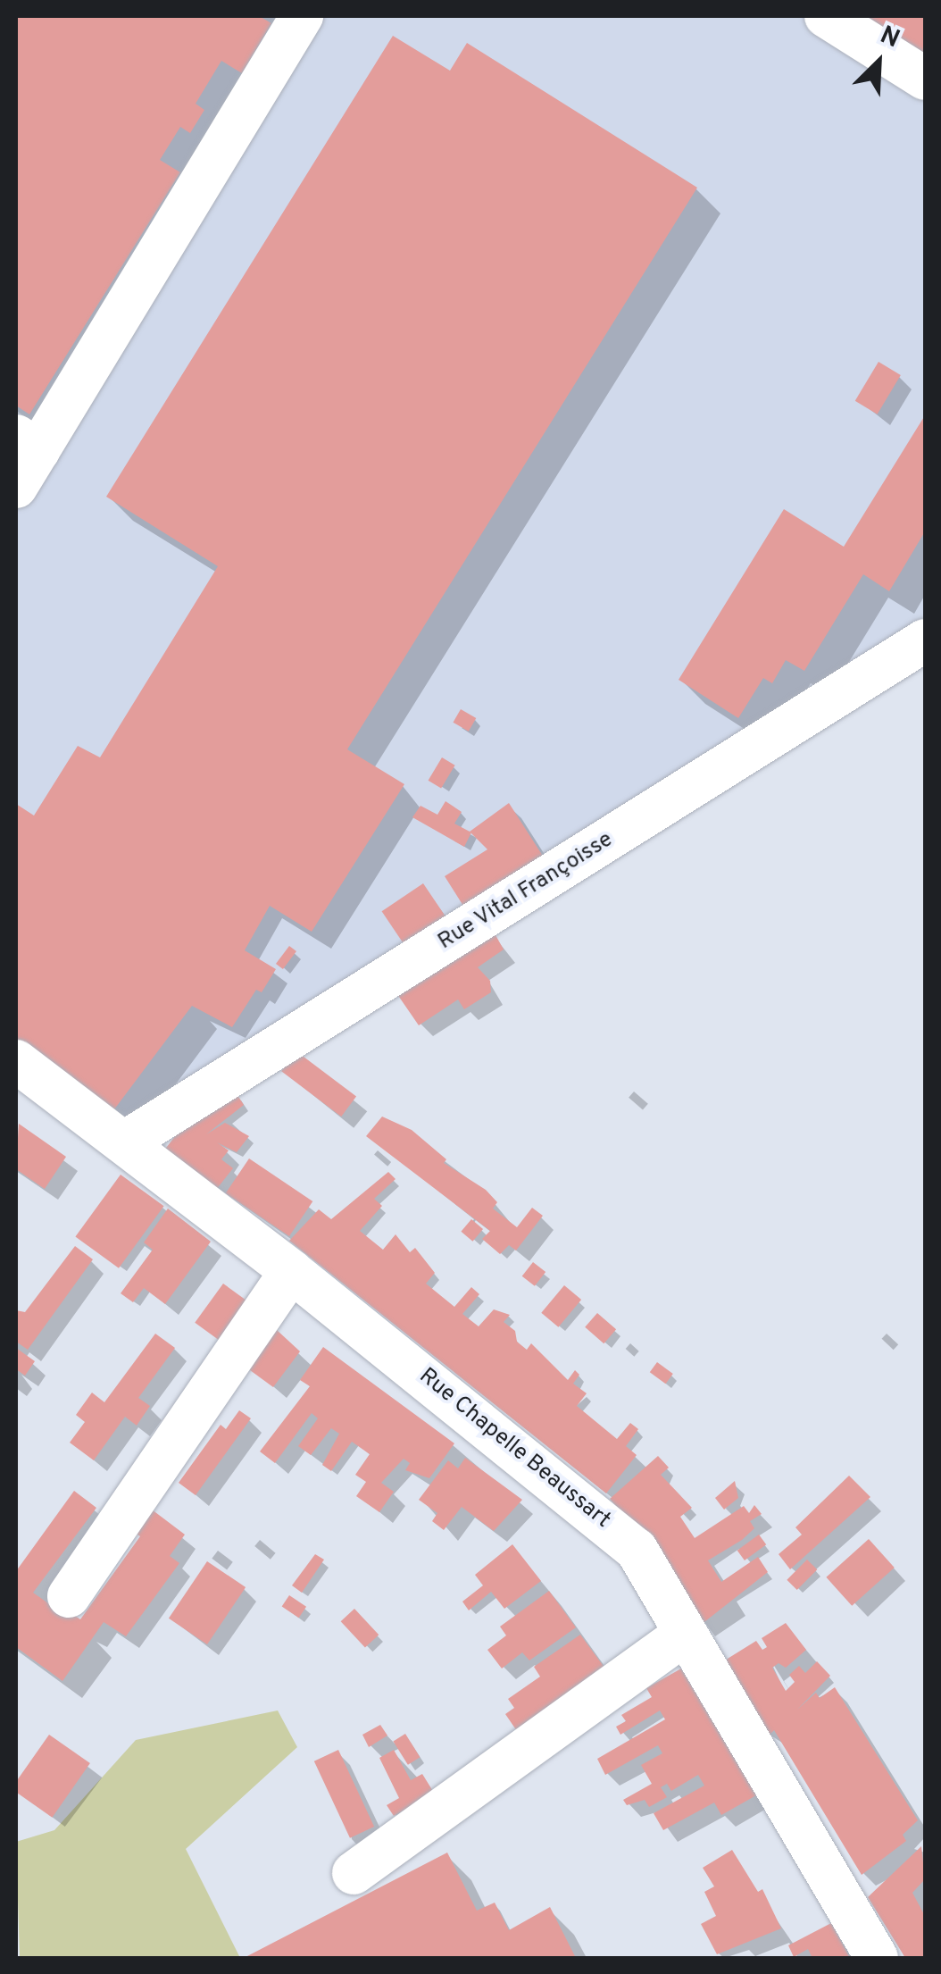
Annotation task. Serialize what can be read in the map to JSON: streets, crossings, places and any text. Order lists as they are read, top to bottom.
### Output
{
  "streets": {
    "street": ["Rue Vital Françoisse", "Rue Chapelle Beaussart"]
  },
  "crossings": [
    ["Rue Vital Françoisse", "Rue Chapelle Beaussart"]
  ],
  "north": "top right"
}
